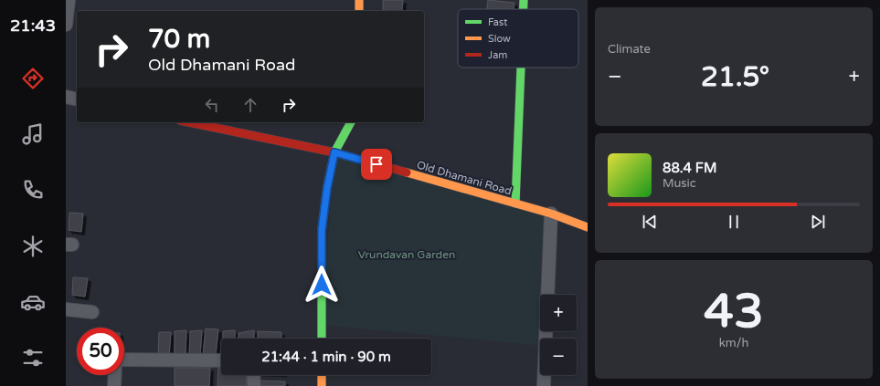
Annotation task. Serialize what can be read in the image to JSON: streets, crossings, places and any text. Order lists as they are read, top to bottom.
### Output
{
  "streets": {
    "street": ["Old Dhamani Road"]
  },
  "parks": ["Vrundavan Garden"],
  "legend": ["Fast", "Slow", "Jam"],
  "page": {
    "tabs": "21:43",
    "tile": [
      "Climate",
      ["43", "km/h"]
    ],
    "turn": ["70 m", "Old Dhamani Road"],
    "heat": ["−", "21.5°", "+"],
    "song": ["88.4 FM", "Music"],
    "map_buttons": ["+", "−"],
    "limit": "50",
    "trip": "21:44 · 1 min · 90 m"
  }
}
